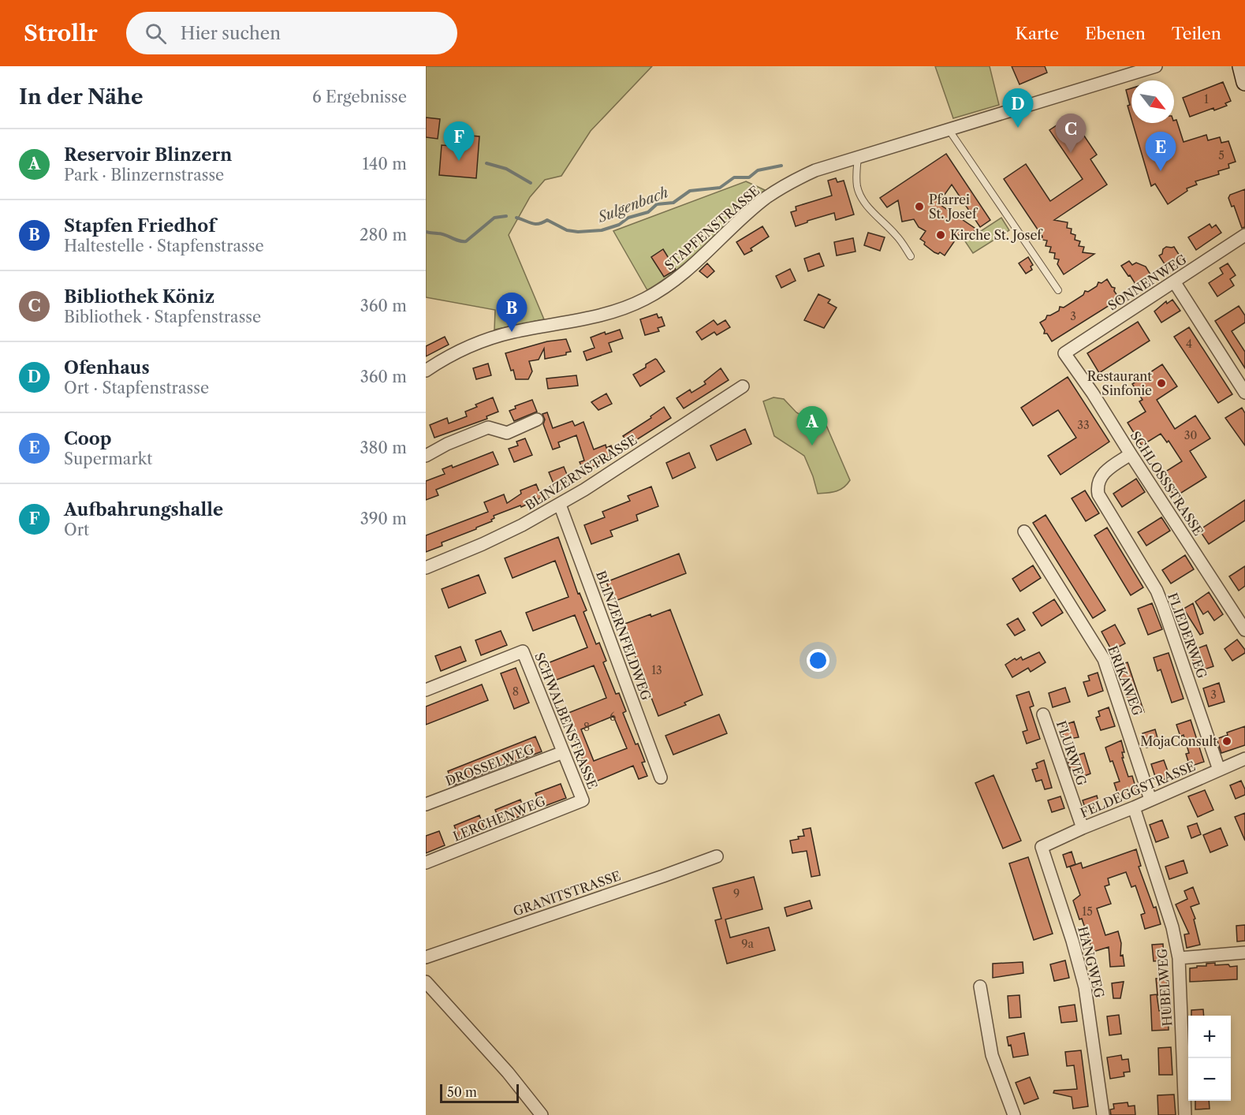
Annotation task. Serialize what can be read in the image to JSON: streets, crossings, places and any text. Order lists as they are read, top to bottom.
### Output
{
  "streets": {
    "street": [
      "STAPFENSTRASSE",
      "SONNENWEG",
      "BLINZERNSTRASSE",
      "SCHLOSSSTRASSE",
      "BLINZERNFELDWEG",
      "FLIEDERWEG",
      "ERIKAWEG",
      "SCHWALBENSTRASSE",
      "FLURWEG",
      "DROSSELWEG",
      "FELDEGGSTRASSE",
      "LERCHENWEG",
      "GRANITSTRASSE",
      "HANGWEG",
      "HUBELWEG"
    ]
  },
  "crossings": [
    ["SONNENWEG", "SCHLOSSSTRASSE"],
    ["BLINZERNSTRASSE", "BLINZERNFELDWEG"],
    ["SCHLOSSSTRASSE", "FLIEDERWEG"],
    ["FLIEDERWEG", "FELDEGGSTRASSE"],
    ["ERIKAWEG", "FELDEGGSTRASSE"],
    ["SCHWALBENSTRASSE", "DROSSELWEG"],
    ["SCHWALBENSTRASSE", "LERCHENWEG"],
    ["FLURWEG", "FELDEGGSTRASSE"],
    ["FELDEGGSTRASSE", "HANGWEG"],
    ["FELDEGGSTRASSE", "HUBELWEG"]
  ],
  "water": ["Sulgenbach"],
  "places": [
    "Pfarrei St. Josef",
    "Kirche St. Josef",
    "Restaurant Sinfonie",
    "MojaConsult"
  ],
  "house_numbers": [
    "1",
    "5",
    "3",
    "4",
    "33",
    "30",
    "13",
    "8",
    "3",
    "6",
    "8",
    "9",
    "15",
    "9a"
  ],
  "scale_bar": "50 m",
  "north": "bottom right",
  "page": {
    "header": "Strollr",
    "search": "Hier suchen",
    "nav": ["Karte", "Ebenen", "Teilen"],
    "heading": ["In der Nähe", "6 Ergebnisse"],
    "pins": [
      "D",
      "C",
      "F",
      "E",
      "B",
      "A"
    ],
    "list": [
      {
        "mark": "A",
        "name": "Reservoir Blinzern",
        "note": "Park · Blinzernstrasse",
        "value": "140 m"
      },
      {
        "mark": "B",
        "name": "Stapfen Friedhof",
        "note": "Haltestelle · Stapfenstrasse",
        "value": "280 m"
      },
      {
        "mark": "C",
        "name": "Bibliothek Köniz",
        "note": "Bibliothek · Stapfenstrasse",
        "value": "360 m"
      },
      {
        "mark": "D",
        "name": "Ofenhaus",
        "note": "Ort · Stapfenstrasse",
        "value": "360 m"
      },
      {
        "mark": "E",
        "name": "Coop",
        "note": "Supermarkt",
        "value": "380 m"
      },
      {
        "mark": "F",
        "name": "Aufbahrungshalle",
        "note": "Ort",
        "value": "390 m"
      }
    ],
    "map_buttons": ["+", "−"],
    "scale": "50 m"
  }
}
